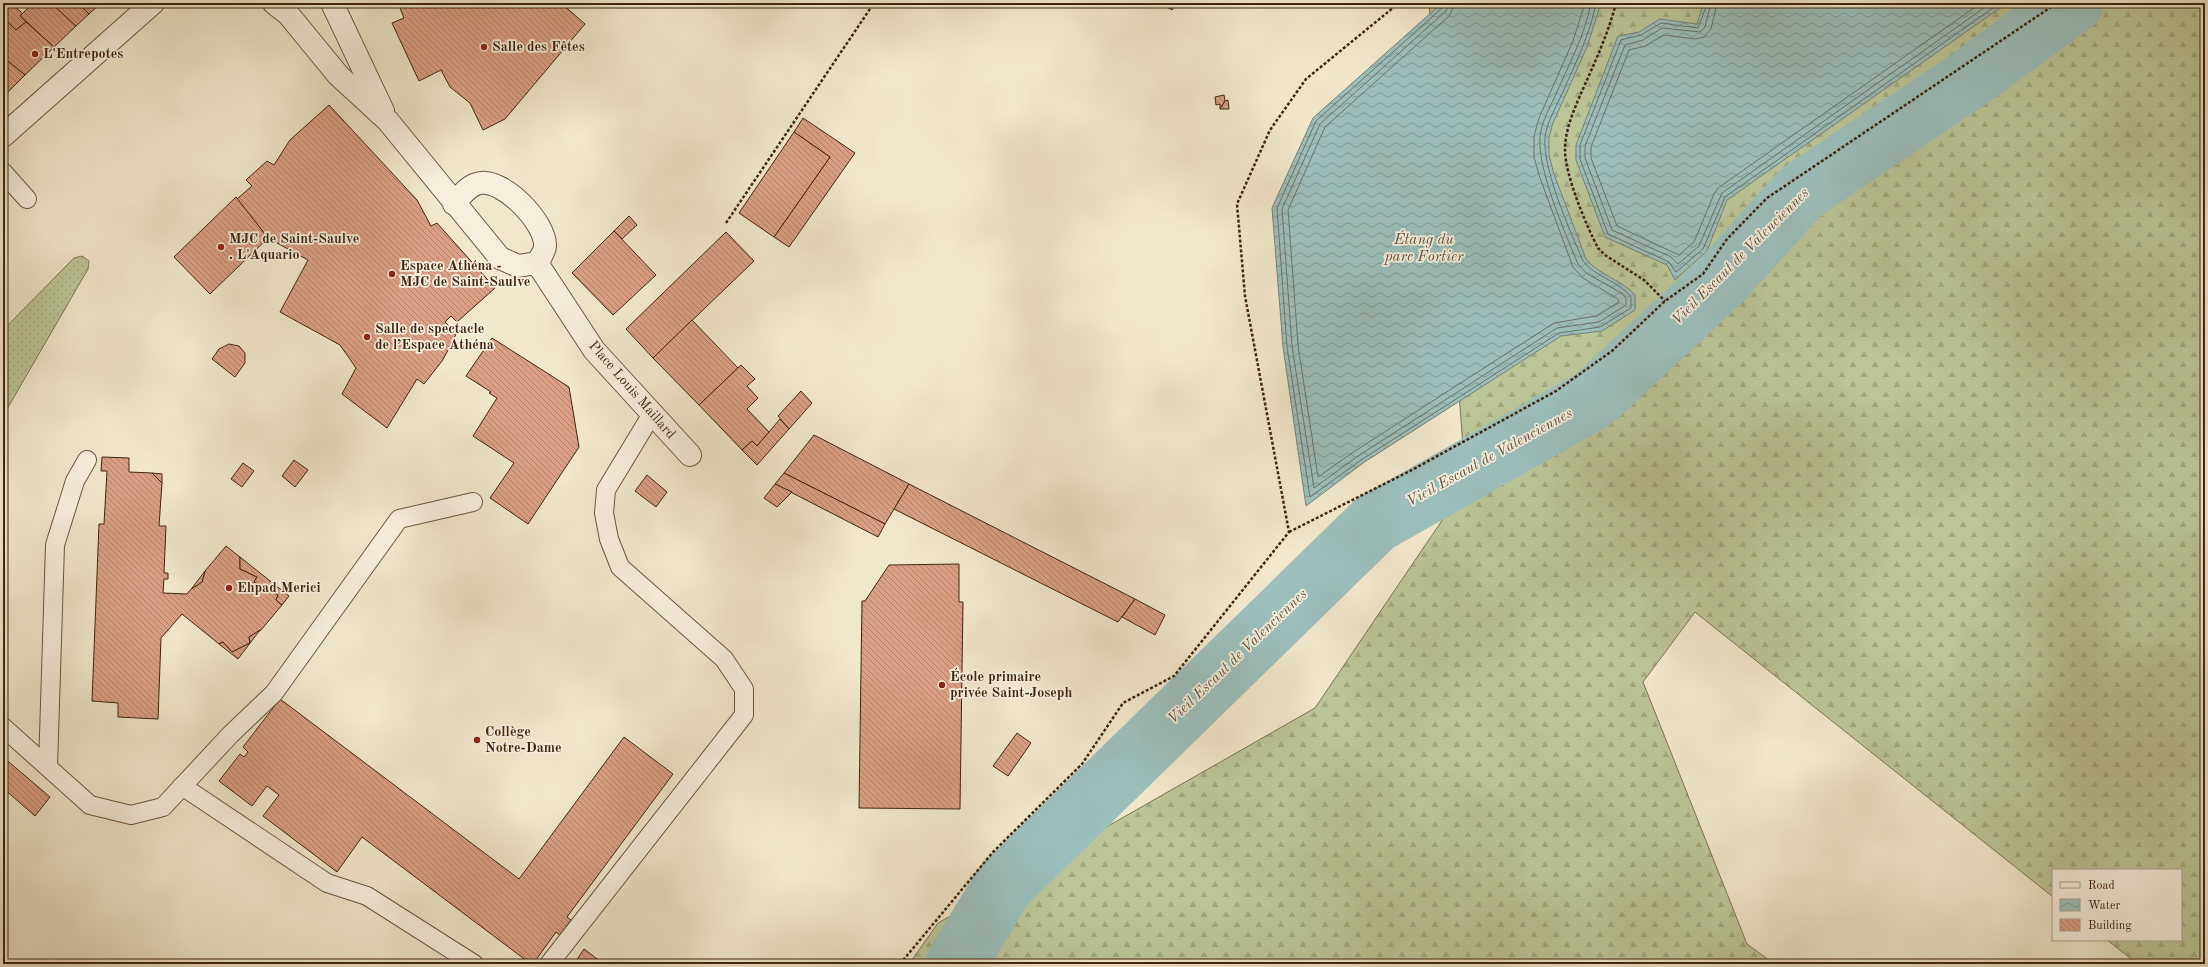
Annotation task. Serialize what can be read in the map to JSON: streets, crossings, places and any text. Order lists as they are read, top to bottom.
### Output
{
  "streets": {
    "street": ["Place Louis Maillard"]
  },
  "water": ["Étang du parc Fortier", "Vieil Escaut de Valenciennes"],
  "places": [
    "Salle des Fêtes",
    "L'Entrepotes",
    "MJC de Saint-Saulve . L'Aquario",
    "Espace Athéna - MJC de Saint-Saulve",
    "Salle de spectacle de l’Espace Athéna",
    "Ehpad Merici",
    "École primaire privée Saint-Joseph",
    "Collège Notre-Dame"
  ],
  "legend": ["Road", "Water", "Building"]
}
